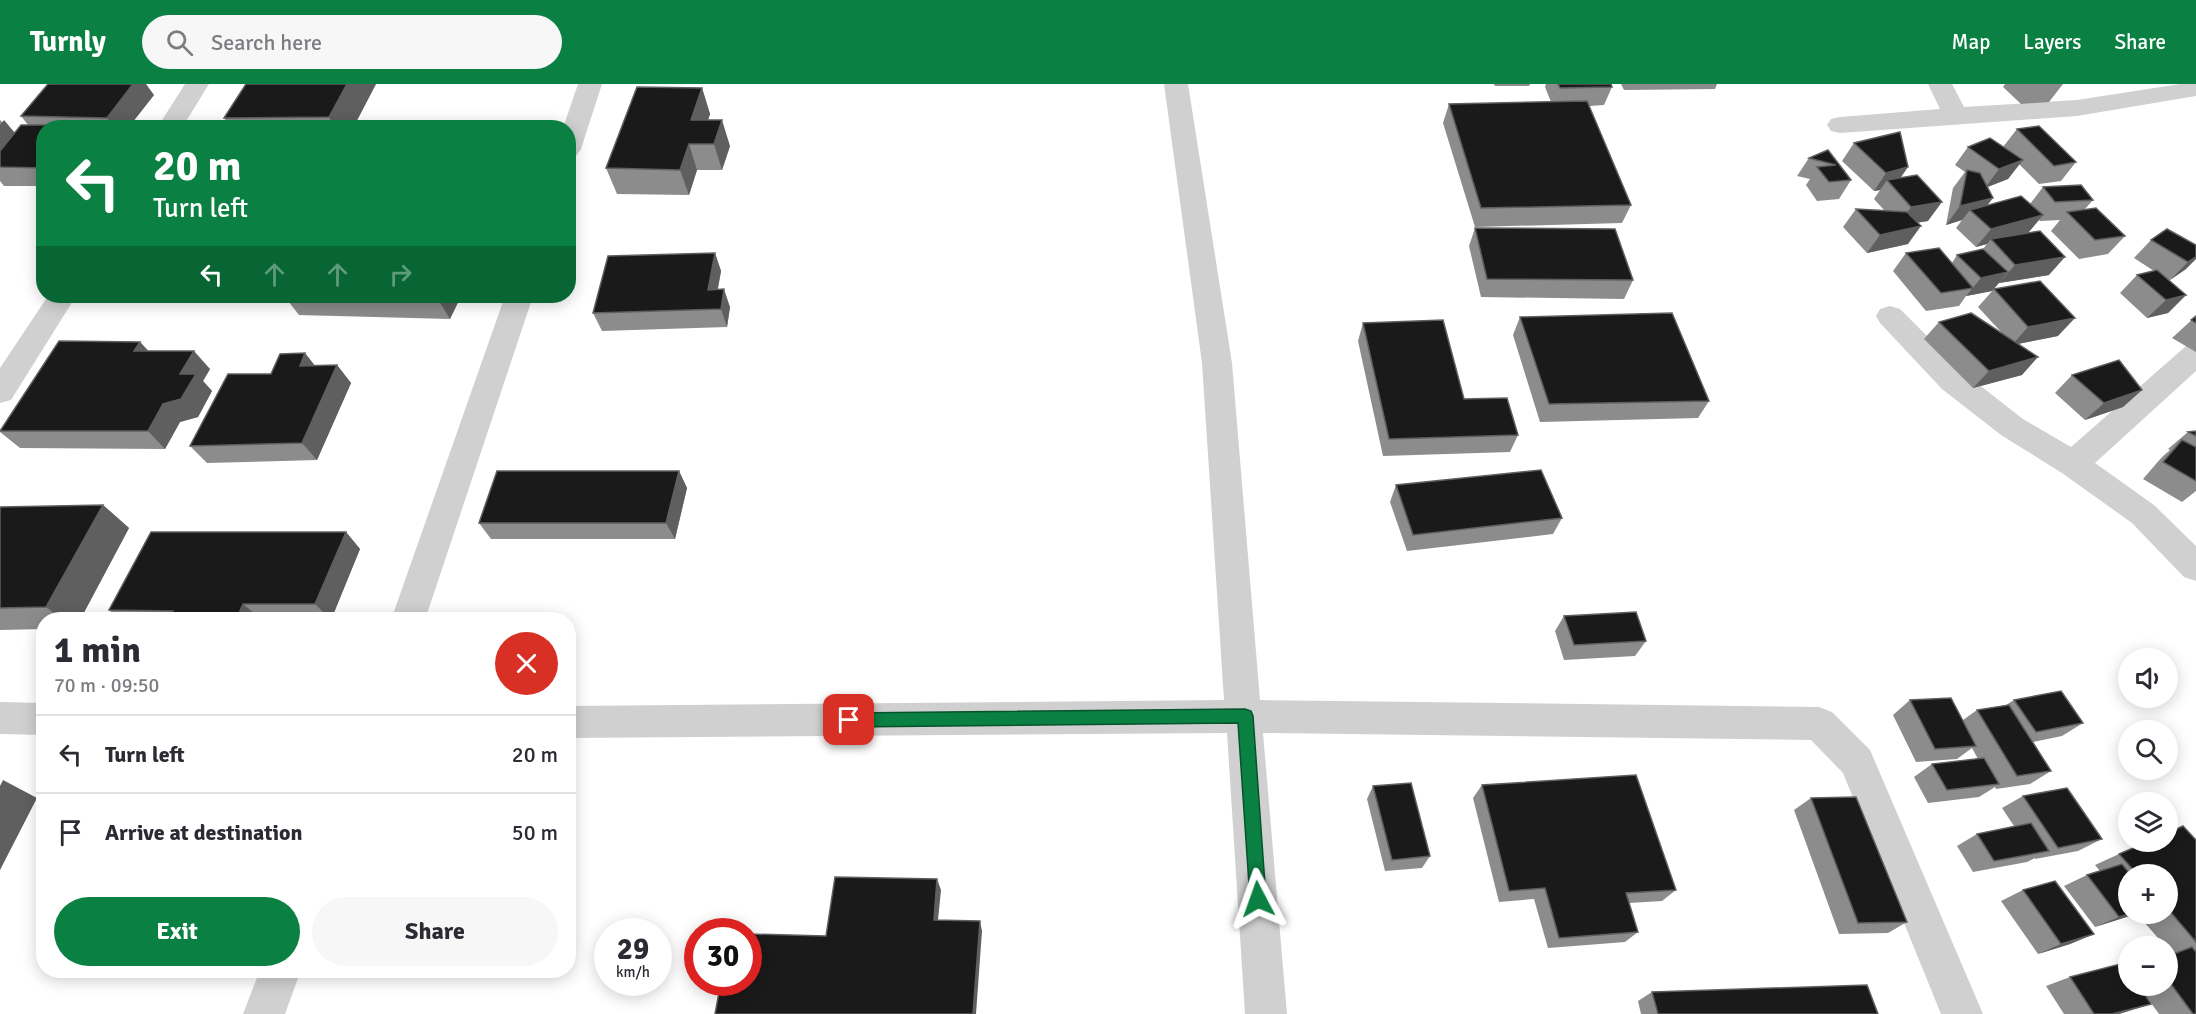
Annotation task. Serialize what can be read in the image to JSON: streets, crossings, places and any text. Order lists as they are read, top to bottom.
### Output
{
  "page": {
    "header": "Turnly",
    "search": "Search here",
    "nav": ["Map", "Layers", "Share"],
    "turn": ["20 m", "Turn left"],
    "heading": ["1 min", "70 m · 09:50"],
    "map_buttons": ["+", "−"],
    "list": [
      {
        "name": "Turn left",
        "value": "20 m"
      },
      {
        "name": "Arrive at destination",
        "value": "50 m"
      }
    ],
    "buttons": ["Exit", "Share"],
    "speed": "29 km/h",
    "limit": "30"
  }
}
